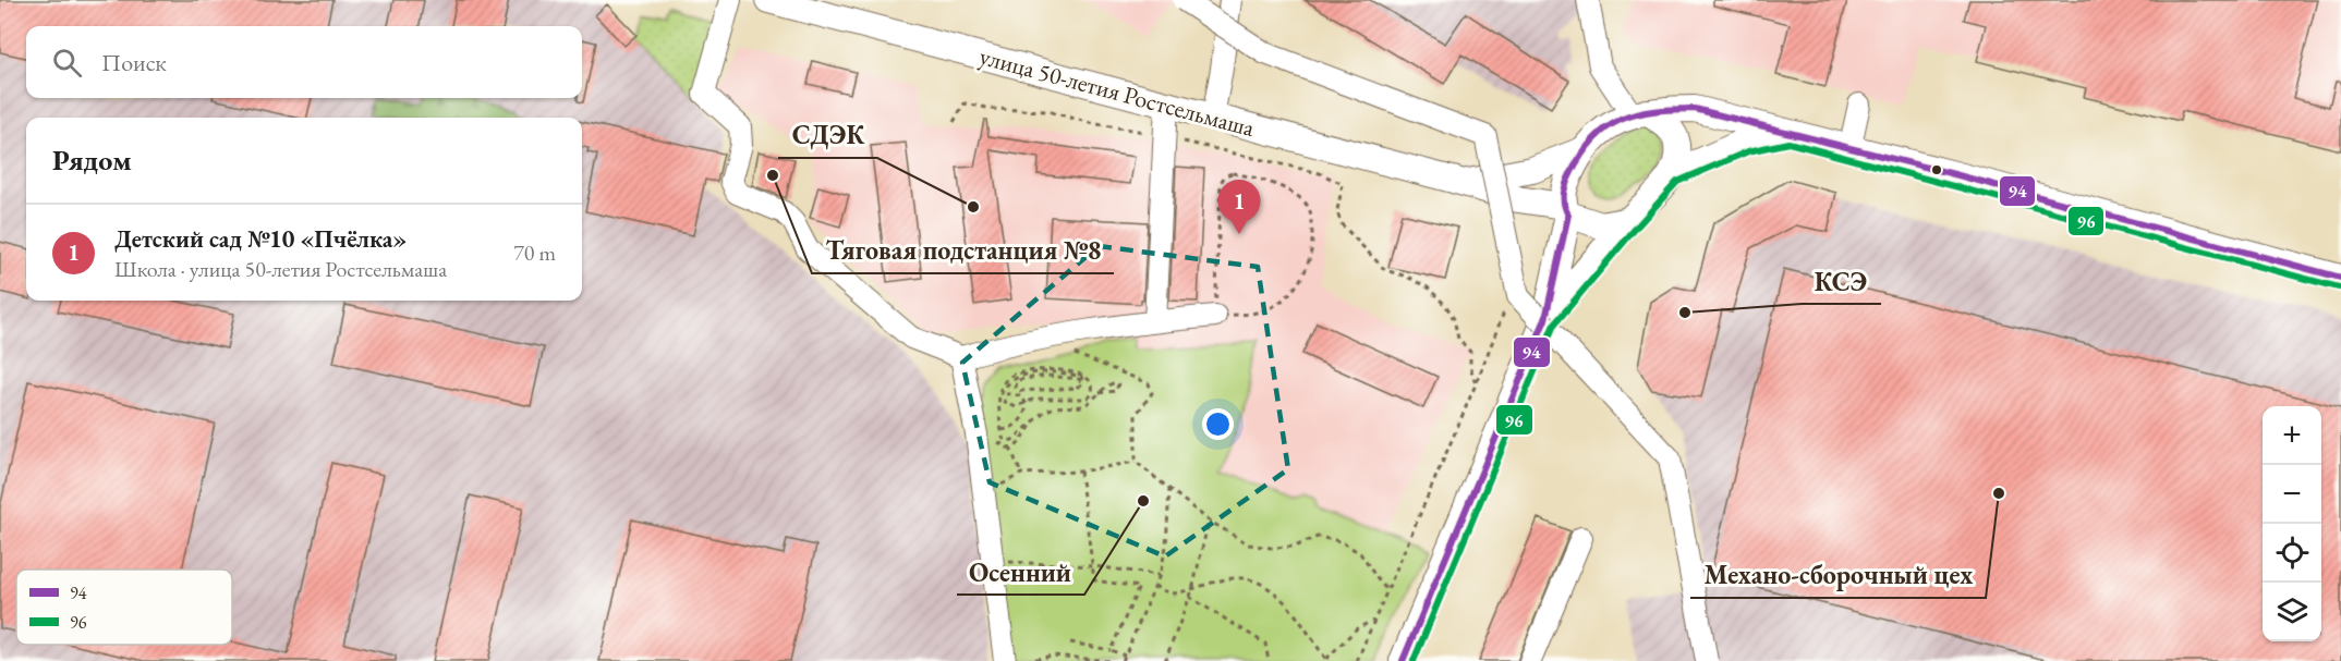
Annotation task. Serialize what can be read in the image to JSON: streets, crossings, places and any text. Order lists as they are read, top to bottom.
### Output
{
  "streets": {
    "main road": ["улица 50-летия Ростсельмаша"]
  },
  "places": [
    "Тяговая подстанция №8",
    "СДЭК",
    "КСЭ",
    "Механо-сборочный цех",
    "Осенний"
  ],
  "lines": ["transit line 94", "transit line 96"],
  "legend": ["94", "96"],
  "page": {
    "search": "Поиск",
    "heading": "Рядом",
    "pins": "1",
    "list": [
      {
        "mark": "1",
        "name": "Детский сад №10 «Пчёлка»",
        "note": "Школа · улица 50-летия Ростсельмаша",
        "value": "70 m"
      }
    ],
    "map_buttons": ["+", "−"]
  }
}
